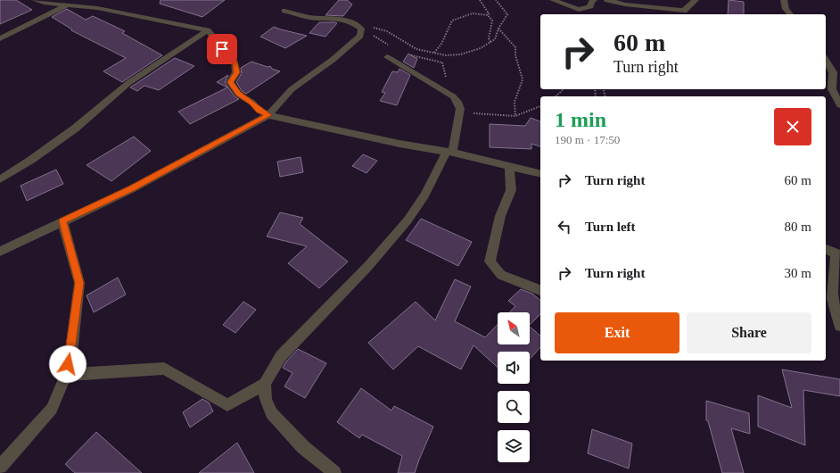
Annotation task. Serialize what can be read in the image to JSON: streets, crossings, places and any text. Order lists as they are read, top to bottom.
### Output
{
  "north": "top left",
  "page": {
    "turn": ["60 m", "Turn right"],
    "heading": ["1 min", "190 m · 17:50"],
    "list": [
      {
        "name": "Turn right",
        "value": "60 m"
      },
      {
        "name": "Turn left",
        "value": "80 m"
      },
      {
        "name": "Turn right",
        "value": "30 m"
      }
    ],
    "buttons": ["Exit", "Share"]
  }
}
